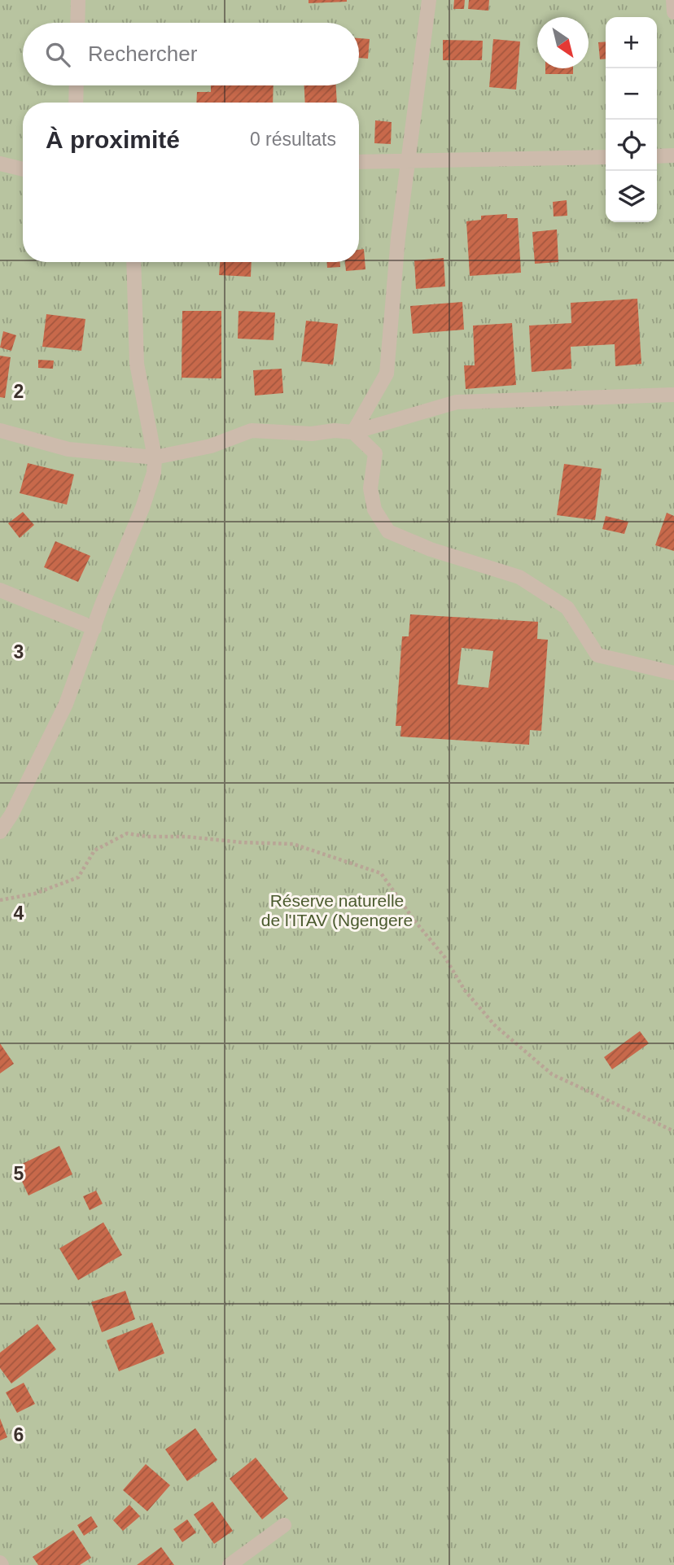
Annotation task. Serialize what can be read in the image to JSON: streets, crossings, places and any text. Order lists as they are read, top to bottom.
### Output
{
  "parks": ["Réserve naturelle de l'ITAV (Ngengere"],
  "north": "bottom right",
  "page": {
    "map_buttons": ["+", "−"],
    "search": "Rechercher",
    "heading": ["À proximité", "0 résultats"]
  },
  "grid": {
    "rows": [
      "2",
      "3",
      "4",
      "5",
      "6"
    ]
  }
}
